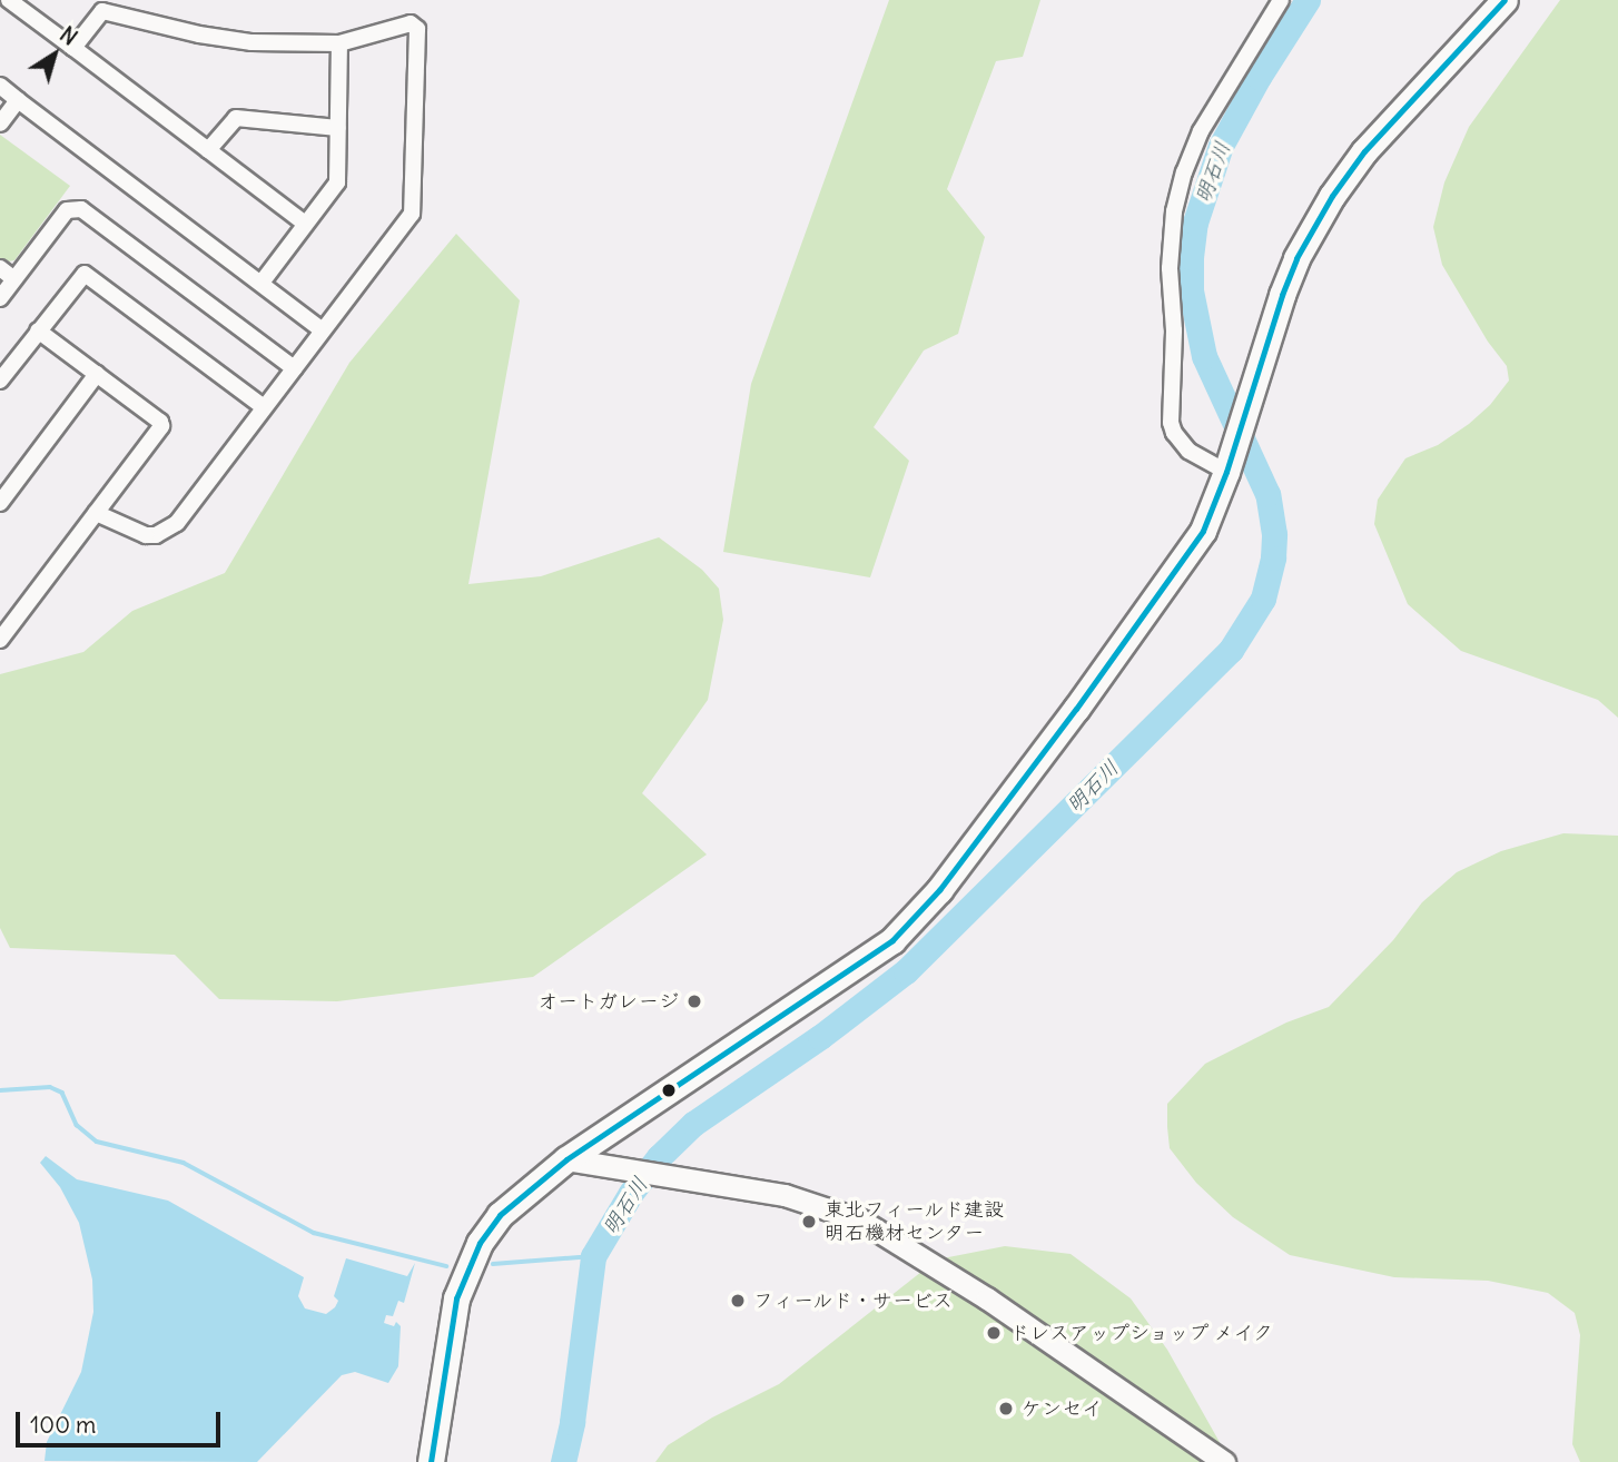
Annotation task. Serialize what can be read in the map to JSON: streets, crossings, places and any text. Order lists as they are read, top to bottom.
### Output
{
  "water": ["明石川"],
  "places": [
    "オートガレージ",
    "東北フィールド建設 明石機材センター",
    "フィールド・サービス",
    "ドレスアップショップ メイク",
    "ケンセイ"
  ],
  "scale_bar": "100 m",
  "north": "top right"
}
